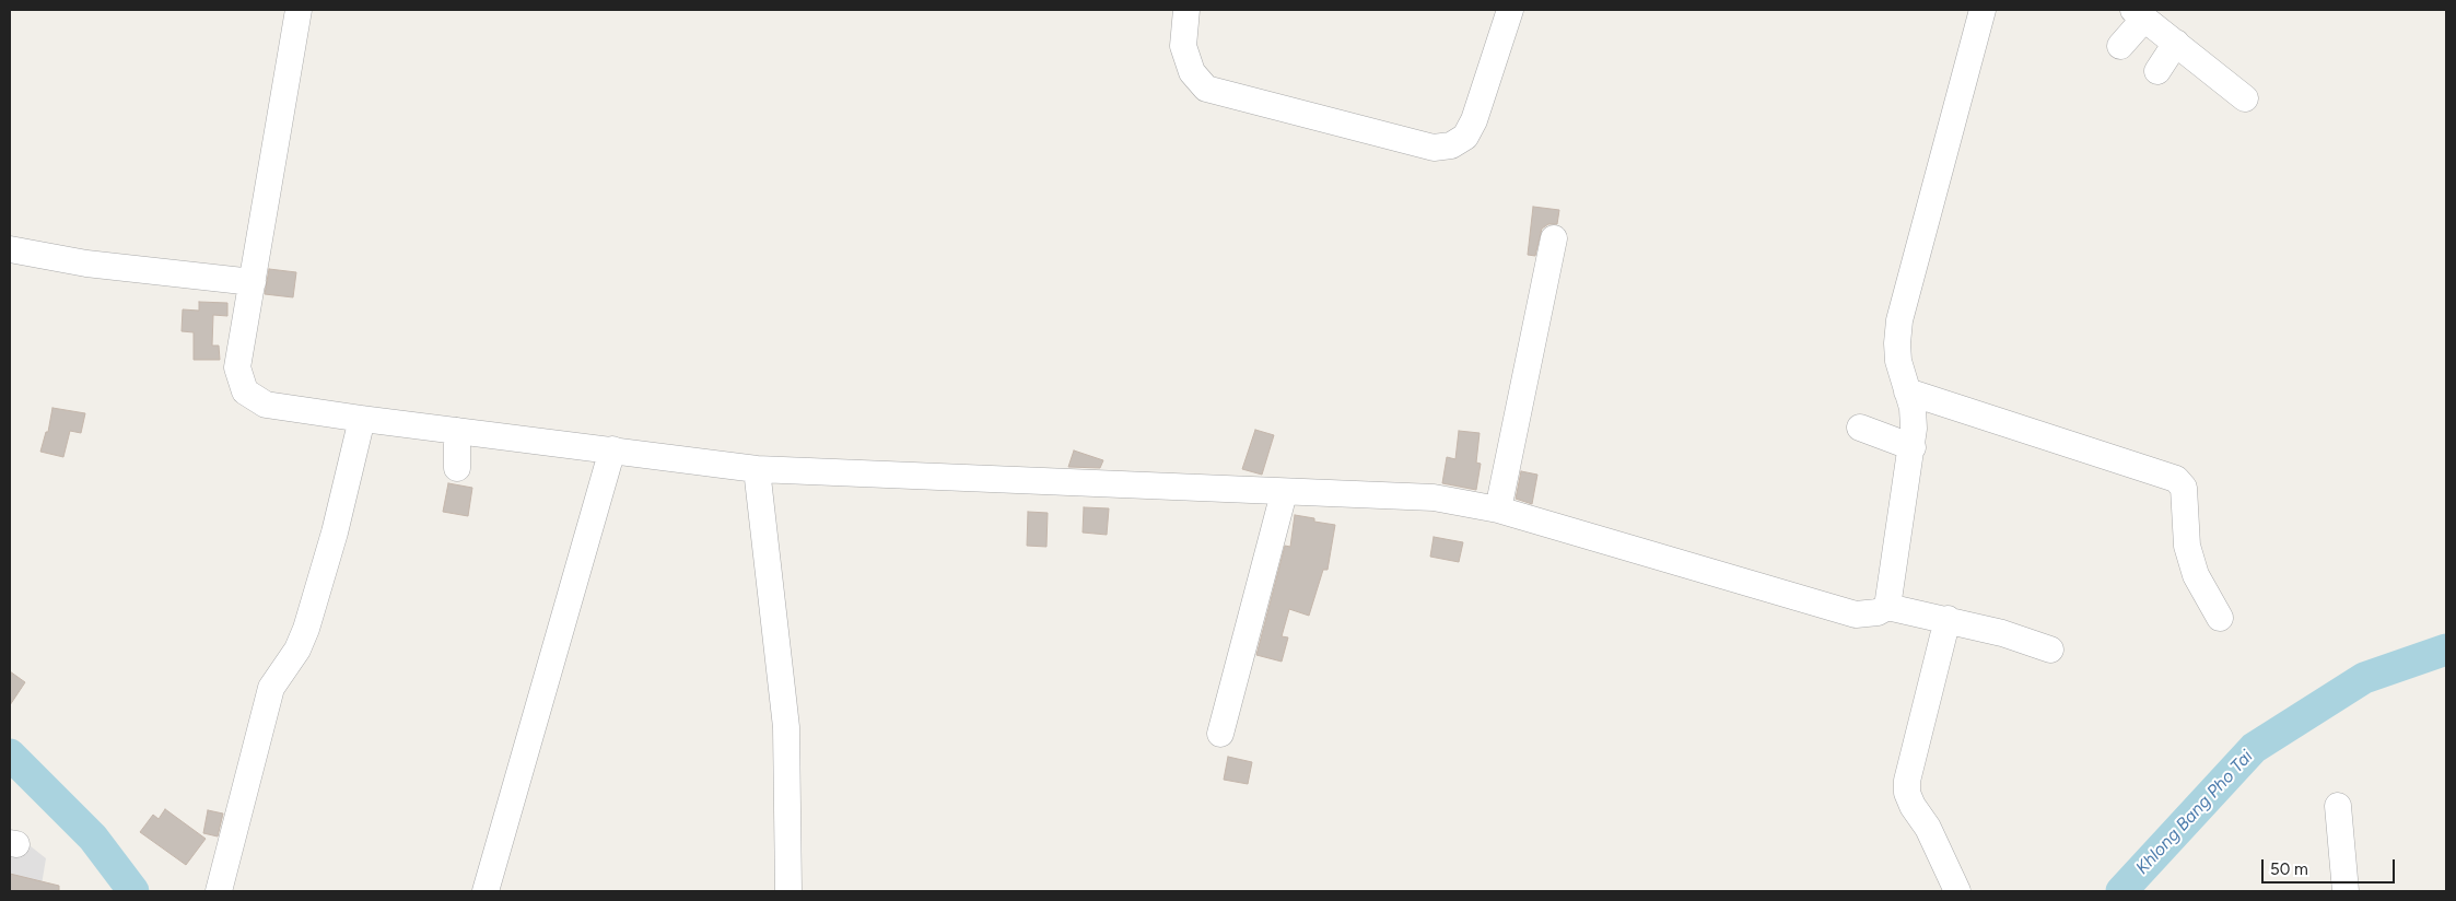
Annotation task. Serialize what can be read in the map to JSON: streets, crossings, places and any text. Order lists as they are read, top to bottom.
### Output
{
  "water": ["Khlong Bang Pho Tai"],
  "scale_bar": "50 m"
}
